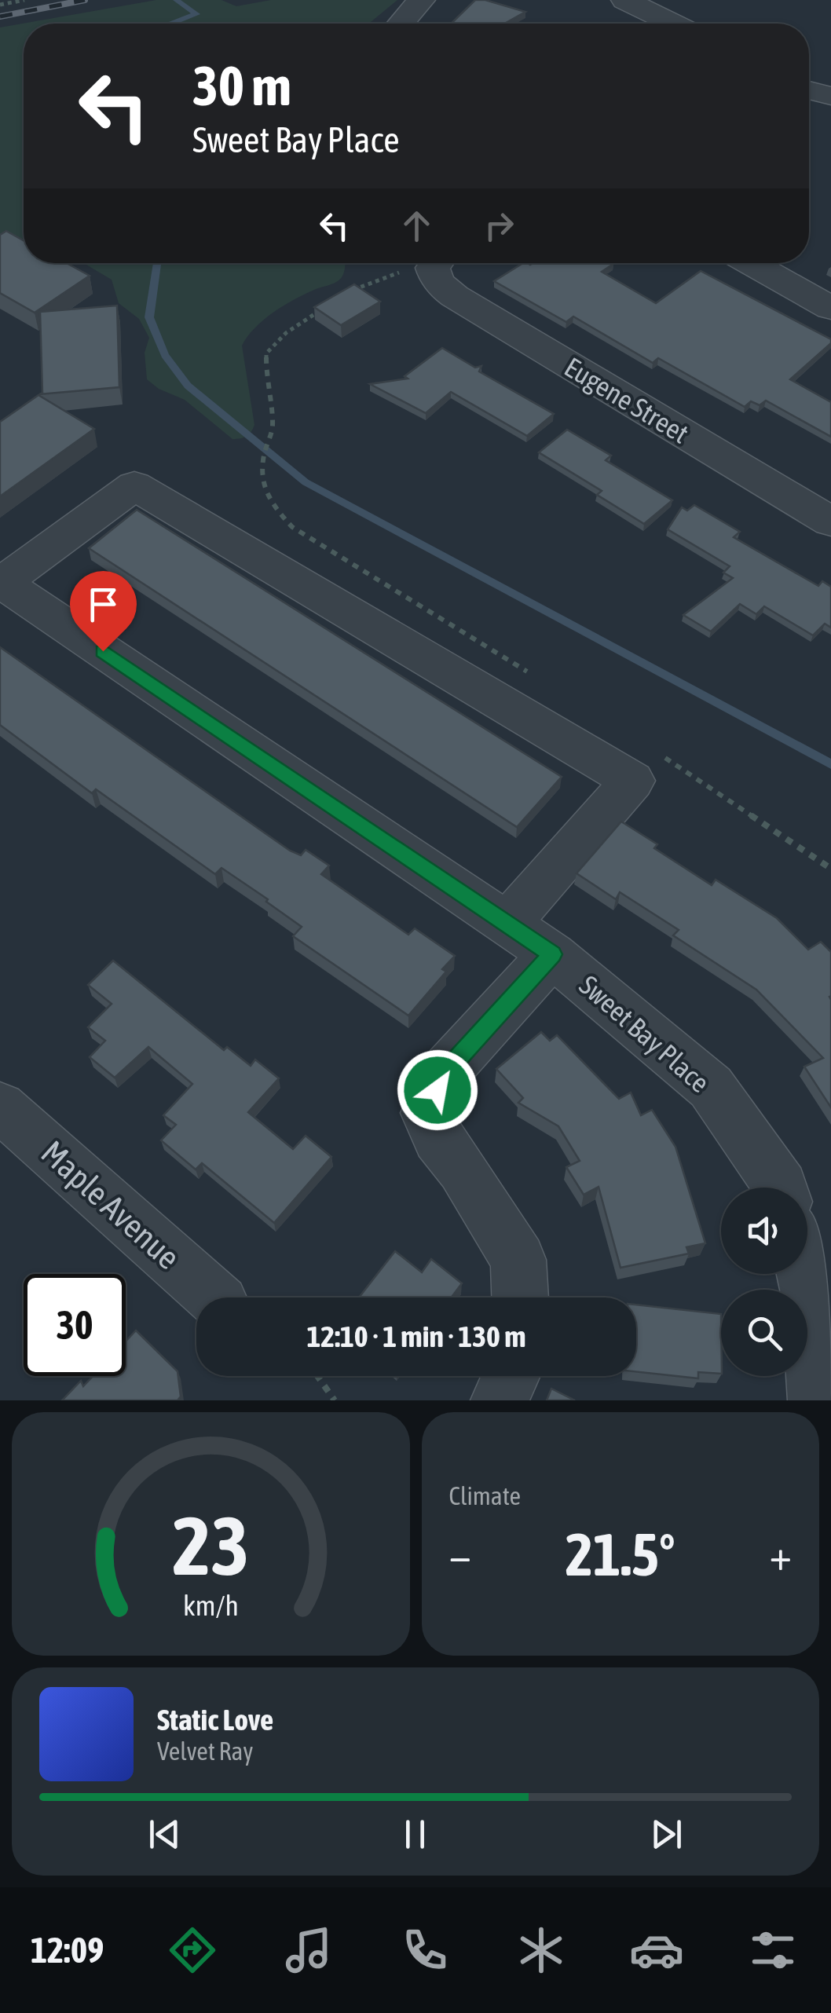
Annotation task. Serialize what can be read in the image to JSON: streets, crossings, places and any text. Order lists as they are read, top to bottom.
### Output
{
  "streets": {
    "street": ["Eugene Street", "Sweet Bay Place", "Maple Avenue"]
  },
  "page": {
    "turn": ["30 m", "Sweet Bay Place"],
    "limit": "30",
    "trip": "12:10 · 1 min · 130 m",
    "tile": "Climate",
    "heat": ["−", "21.5°", "+"],
    "song": ["Static Love", "Velvet Ray"],
    "tabs": "12:09",
    "gauge": ["23", "km/h"]
  }
}
